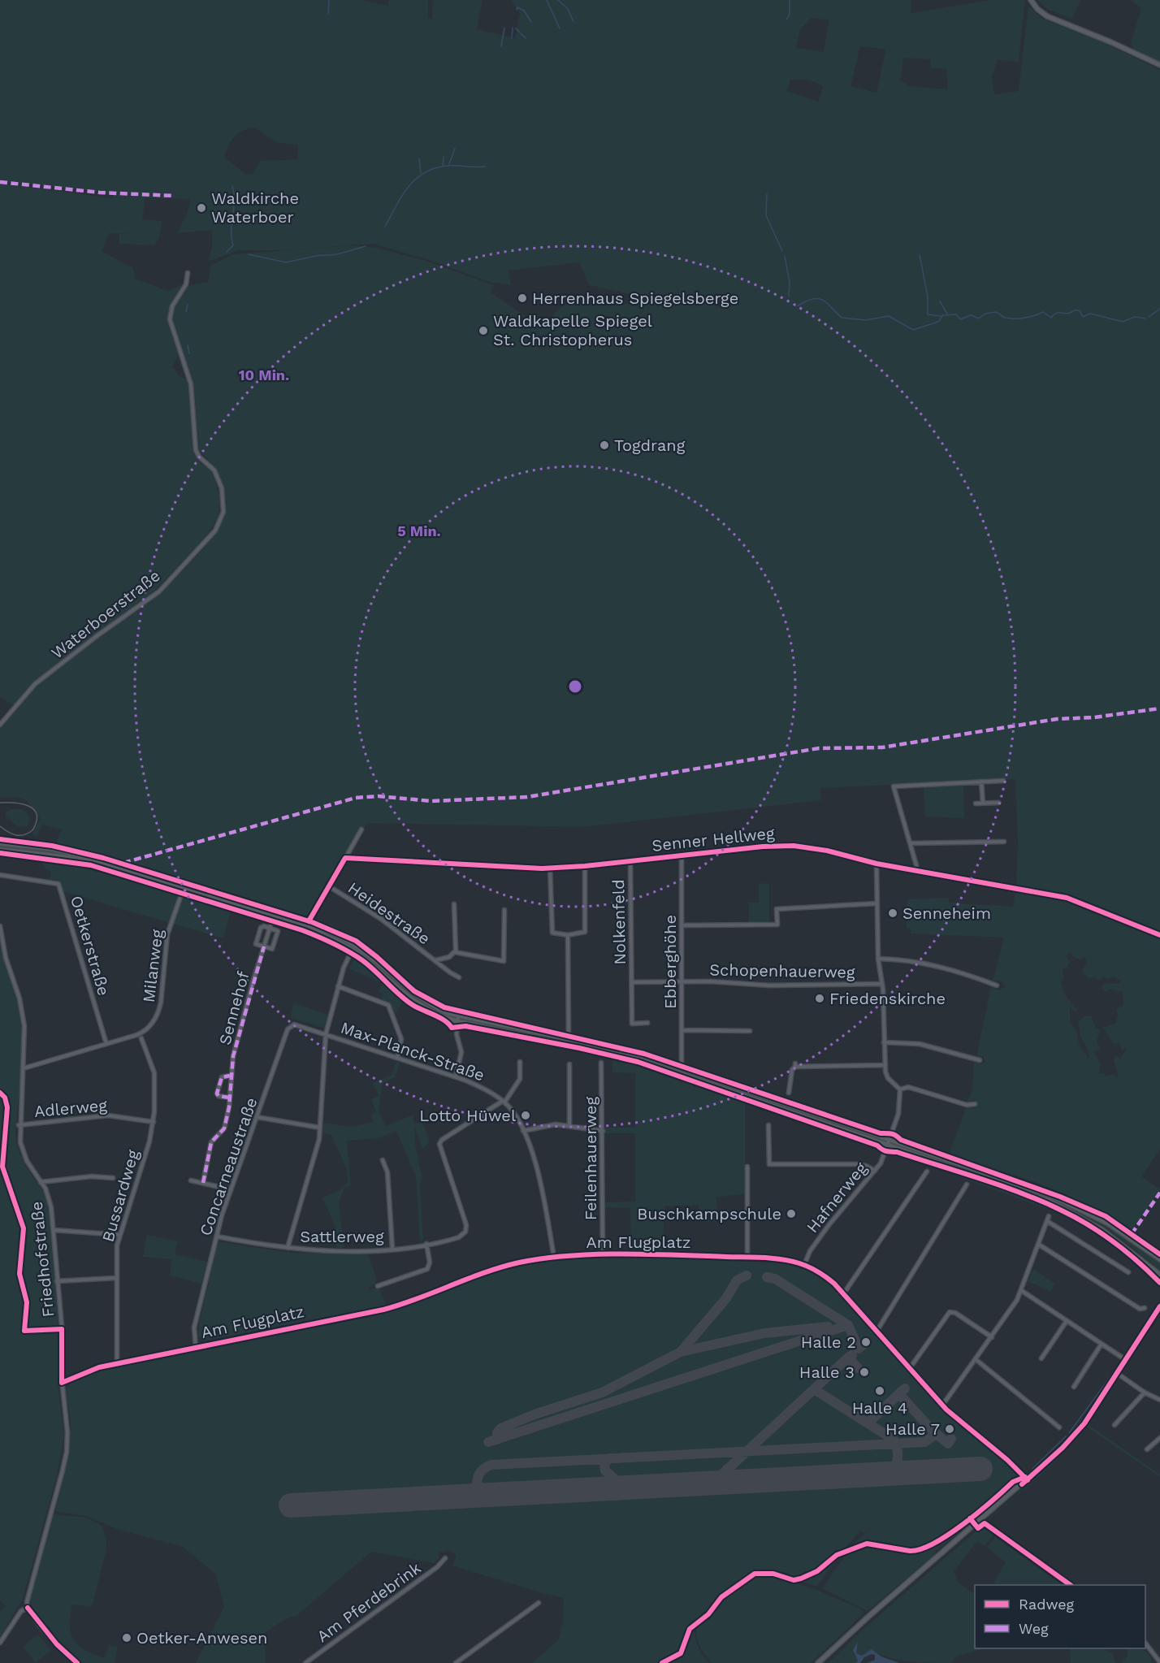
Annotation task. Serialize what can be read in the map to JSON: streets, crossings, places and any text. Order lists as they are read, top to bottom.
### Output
{
  "streets": {
    "street": [
      "Waterboerstraße",
      "Senner Hellweg",
      "Heidestraße",
      "Nolkenfeld",
      "Oetkerstraße",
      "Ebberghöhe",
      "Milanweg",
      "Schopenhauerweg",
      "Sennehof",
      "Max-Planck-Straße",
      "Adlerweg",
      "Feilenhauerweg",
      "Concarneaustraße",
      "Bussardweg",
      "Hafnerweg",
      "Sattlerweg",
      "Am Flugplatz",
      "Friedhofstraße",
      "Am Pferdebrink"
    ]
  },
  "crossings": [
    ["Senner Hellweg", "Nolkenfeld"],
    ["Senner Hellweg", "Ebberghöhe"],
    ["Nolkenfeld", "Ebberghöhe"],
    ["Nolkenfeld", "Schopenhauerweg"],
    ["Oetkerstraße", "Milanweg"],
    ["Ebberghöhe", "Schopenhauerweg"],
    ["Milanweg", "Friedhofstraße"],
    ["Max-Planck-Straße", "Concarneaustraße"],
    ["Max-Planck-Straße", "Sattlerweg"],
    ["Max-Planck-Straße", "Am Flugplatz"],
    ["Adlerweg", "Bussardweg"],
    ["Adlerweg", "Friedhofstraße"],
    ["Feilenhauerweg", "Am Flugplatz"],
    ["Concarneaustraße", "Sattlerweg"],
    ["Concarneaustraße", "Am Flugplatz"],
    ["Bussardweg", "Am Flugplatz"],
    ["Hafnerweg", "Am Flugplatz"],
    ["Am Flugplatz", "Friedhofstraße"]
  ],
  "places": [
    "Waldkirche Waterboer",
    "Herrenhaus Spiegelsberge",
    "Waldkapelle Spiegel St. Christopherus",
    "Togdrang",
    "Senneheim",
    "Friedenskirche",
    "Lotto Hüwel",
    "Buschkampschule",
    "Halle 2",
    "Halle 3",
    "Halle 4",
    "Halle 7",
    "Oetker-Anwesen"
  ],
  "legend": ["Radweg", "Weg"],
  "rings": ["10 Min.", "5 Min."]
}
